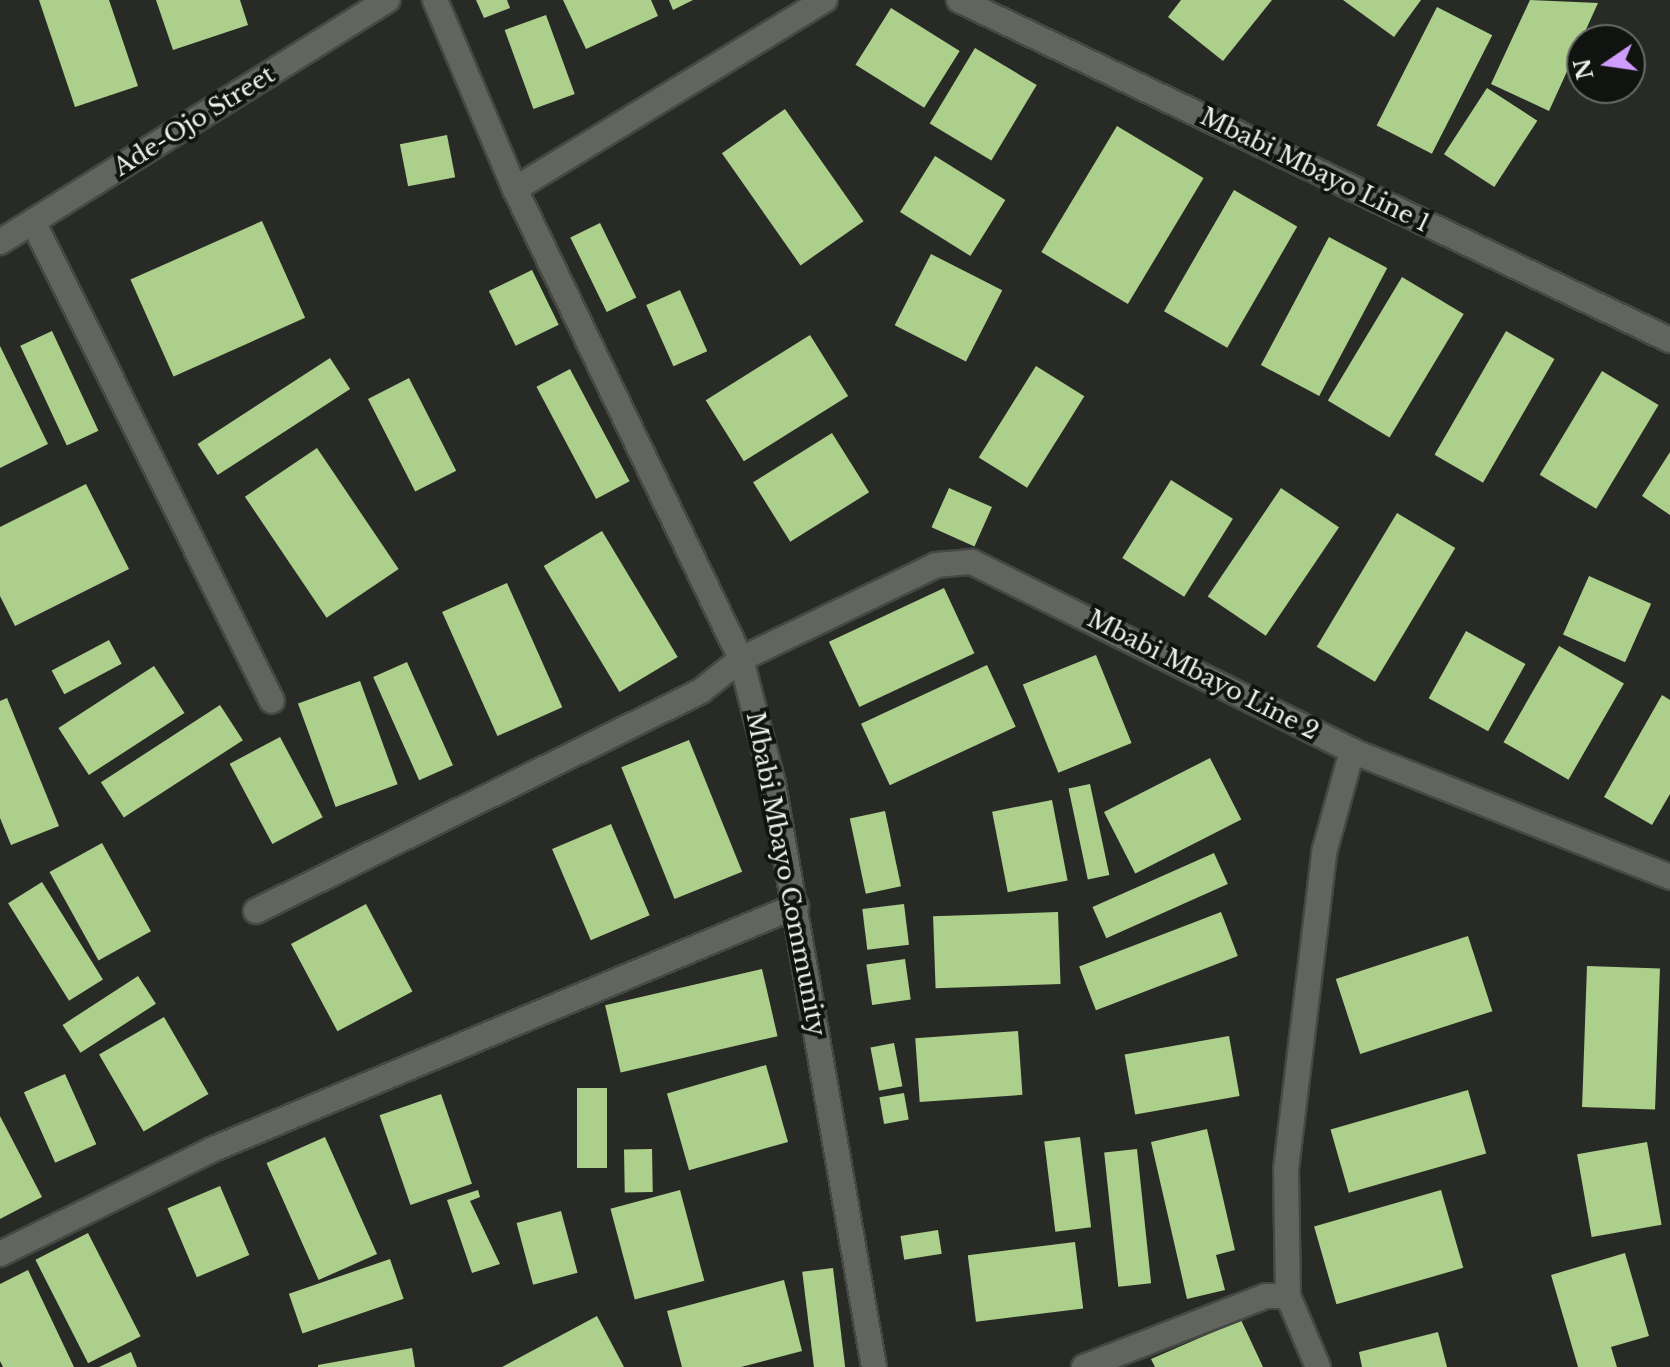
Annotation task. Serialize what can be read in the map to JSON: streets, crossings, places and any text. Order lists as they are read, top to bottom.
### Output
{
  "streets": {
    "street": [
      "Ade-Ojo Street",
      "Mbabi Mbayo Line 1",
      "Mbabi Mbayo Line 2",
      "Mbabi Mbayo Community"
    ]
  },
  "crossings": [
    ["Mbabi Mbayo Line 2", "Mbabi Mbayo Community"]
  ],
  "north": "left"
}
